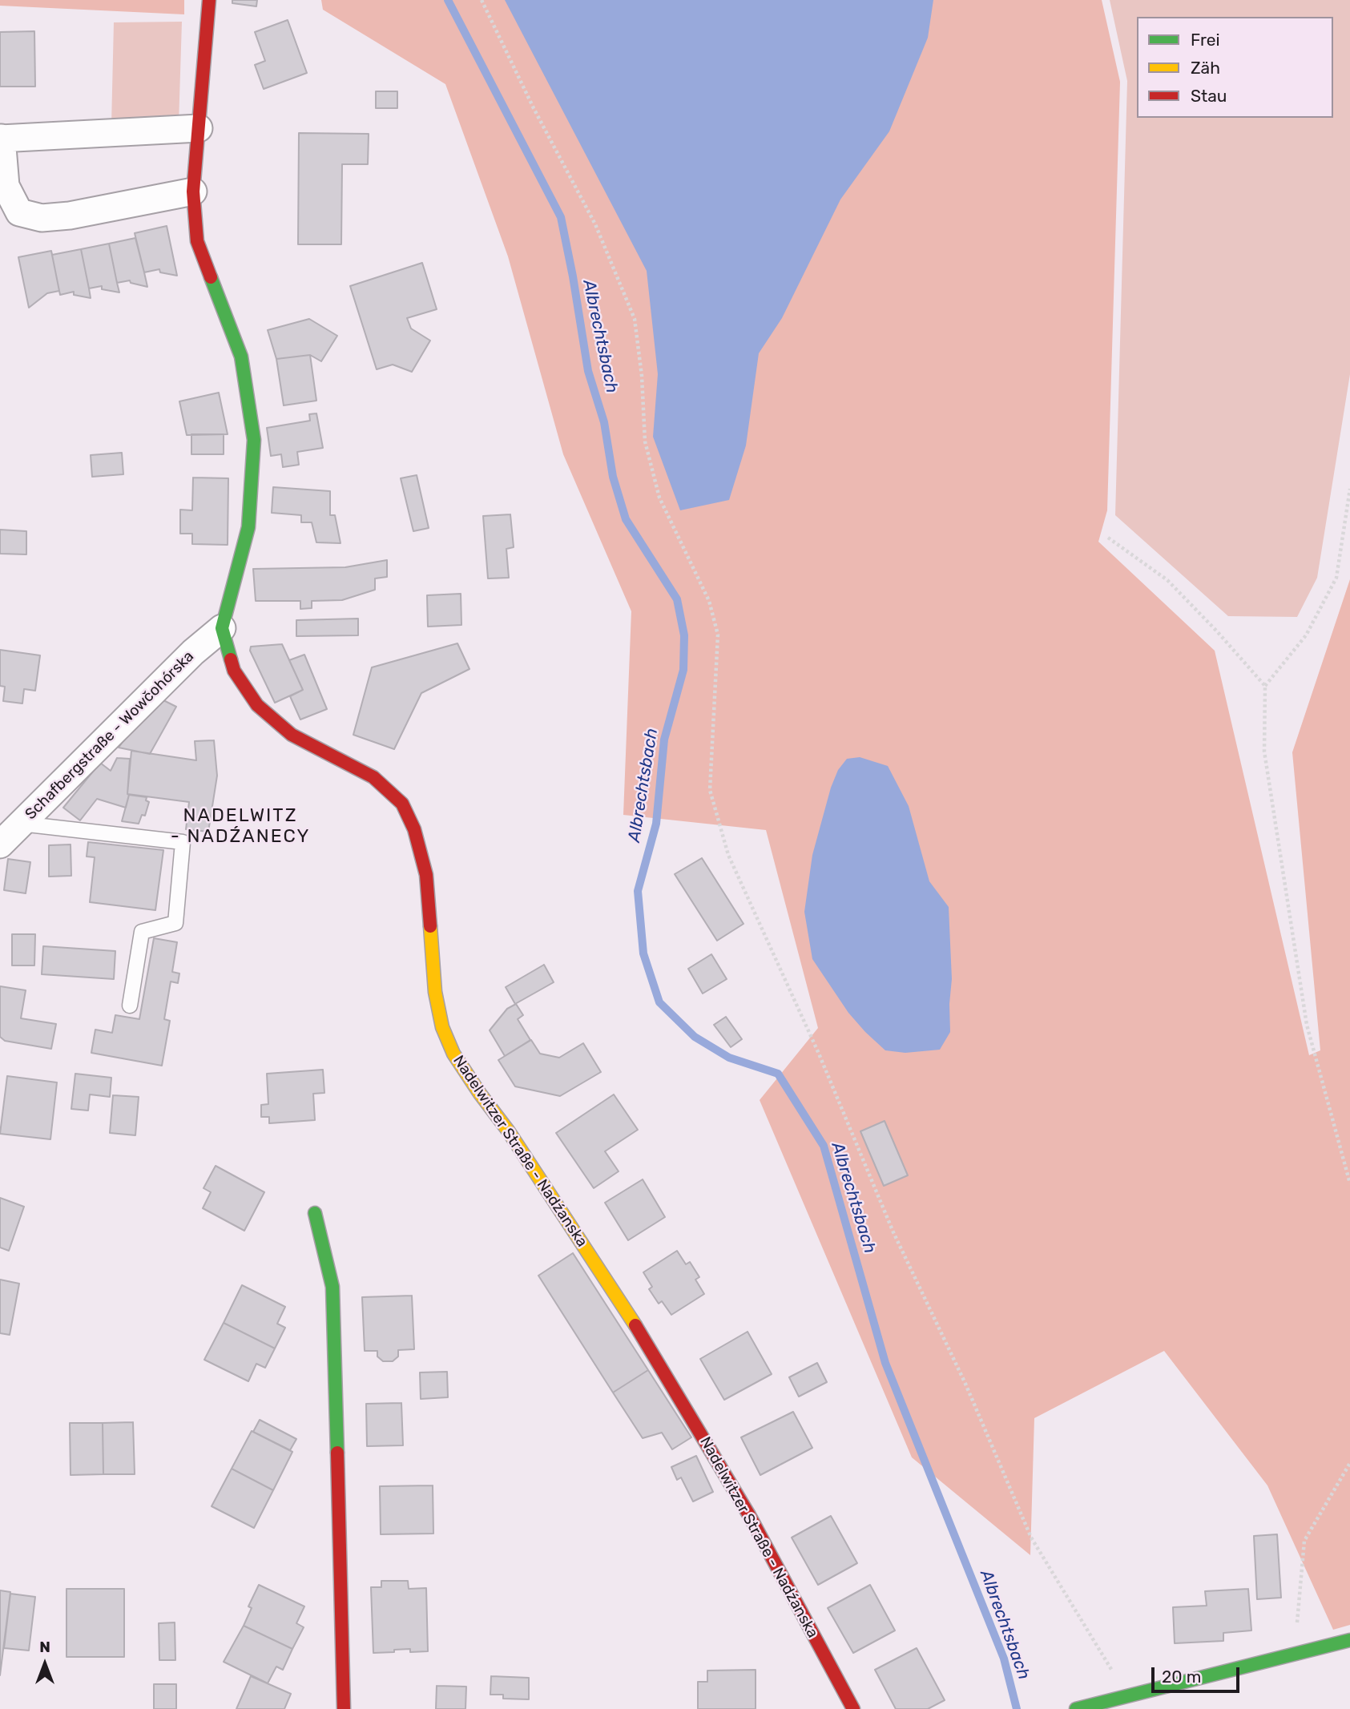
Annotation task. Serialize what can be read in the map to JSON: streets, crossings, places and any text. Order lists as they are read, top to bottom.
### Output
{
  "streets": {
    "street": ["Schafbergstraße - Wowčohórska", "Nadelwitzer Straße - Nadźanska"]
  },
  "crossings": [
    ["Schafbergstraße - Wowčohórska", "Nadelwitzer Straße - Nadźanska"]
  ],
  "districts": ["NADELWITZ - NADŹANECY"],
  "water": ["Albrechtsbach"],
  "legend": ["Frei", "Zäh", "Stau"],
  "scale_bar": "20 m",
  "north": "top"
}
